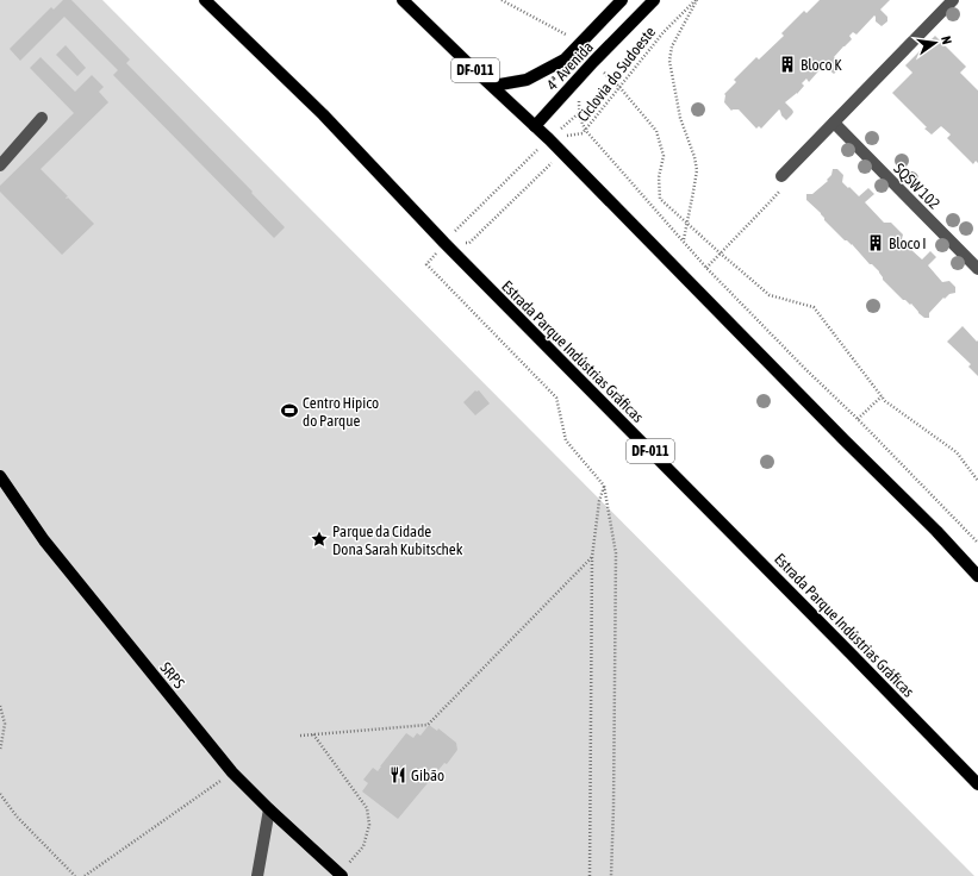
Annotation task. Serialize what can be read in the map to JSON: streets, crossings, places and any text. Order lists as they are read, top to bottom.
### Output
{
  "streets": {
    "main road": [
      "4ª Avenida",
      "DF-011",
      "Estrada Parque Indústrias Gráficas",
      "SRPS"
    ],
    "street": ["SQSW 102"],
    "path": ["Ciclovia do Sudoeste"]
  },
  "crossings": [
    ["4ª Avenida", "DF-011"],
    ["DF-011", "Ciclovia do Sudoeste"]
  ],
  "places": {
    "building": ["Bloco K", "Bloco I"],
    "sports": ["Centro Hípico do Parque"],
    "place": ["Parque da Cidade Dona Sarah Kubitschek"],
    "restaurant": ["Gibão"]
  },
  "north": "right"
}
